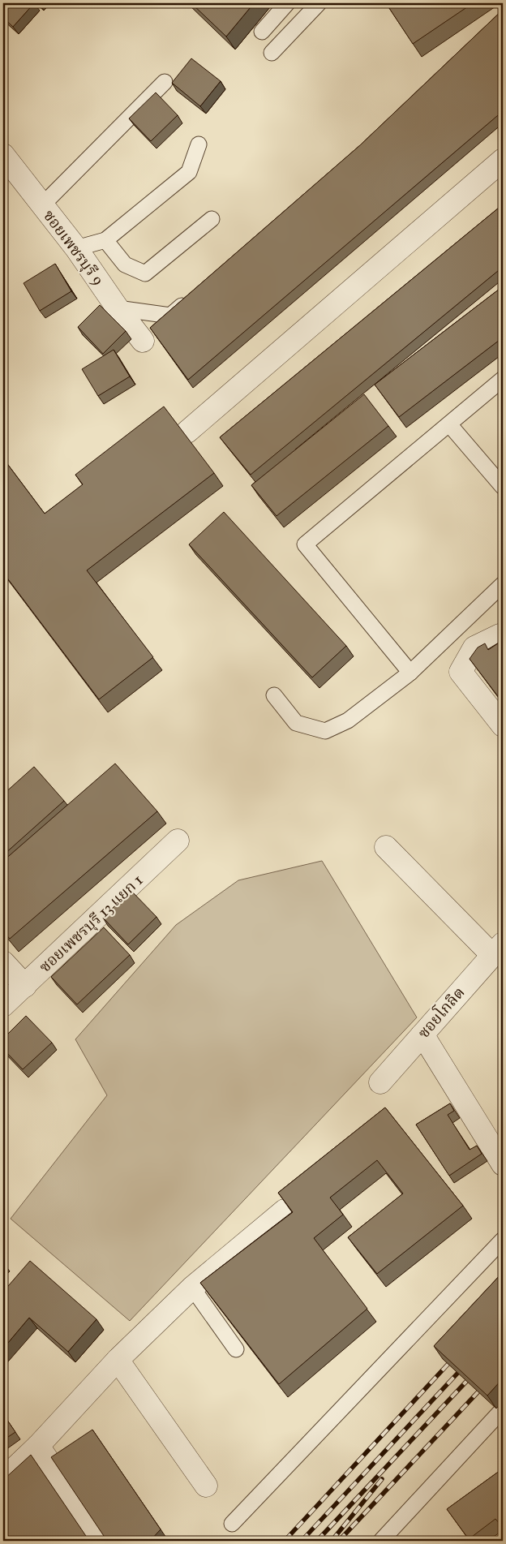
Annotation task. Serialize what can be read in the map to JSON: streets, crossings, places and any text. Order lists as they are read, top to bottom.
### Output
{
  "streets": {
    "street": ["ซอยเพชรบุรี 9", "ซอยเพชรบุรี 13 แยก 1", "ซอยโกลิต"]
  }
}
